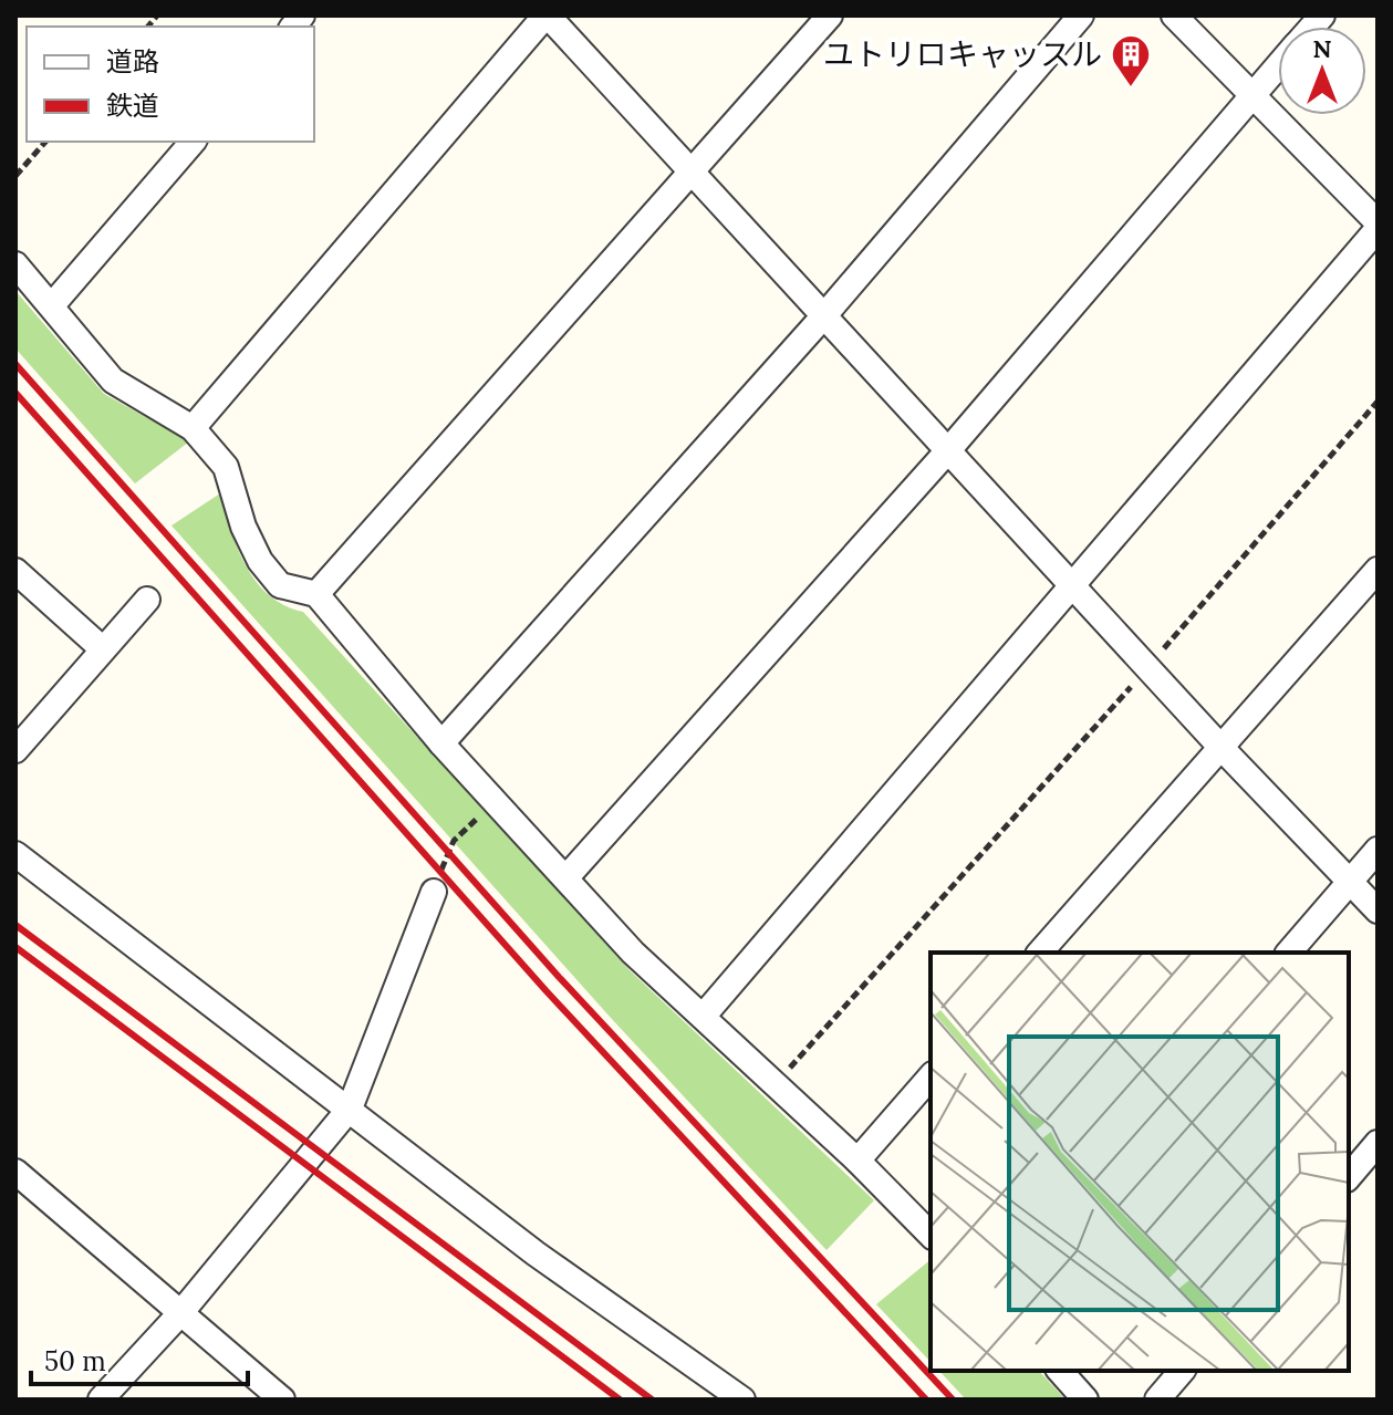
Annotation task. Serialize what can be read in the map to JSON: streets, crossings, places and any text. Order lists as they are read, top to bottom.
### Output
{
  "places": {
    "building": ["ユトリロキャッスル"]
  },
  "legend": ["道路", "鉄道"],
  "scale_bar": "50 m",
  "north": "top"
}
